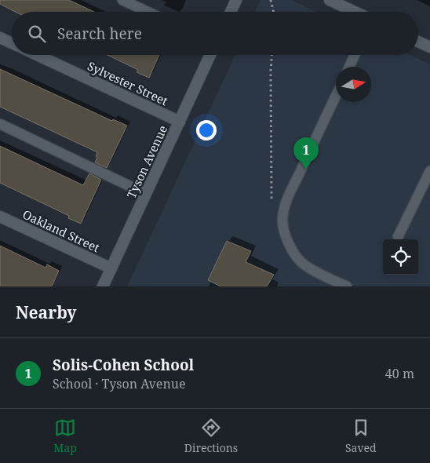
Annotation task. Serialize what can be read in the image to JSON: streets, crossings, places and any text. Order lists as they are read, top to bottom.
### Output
{
  "streets": {
    "street": ["Sylvester Street", "Tyson Avenue", "Oakland Street"]
  },
  "crossings": [
    ["Sylvester Street", "Tyson Avenue"],
    ["Tyson Avenue", "Oakland Street"]
  ],
  "north": "right",
  "page": {
    "search": "Search here",
    "pins": "1",
    "heading": "Nearby",
    "list": [
      {
        "mark": "1",
        "name": "Solis-Cohen School",
        "note": "School · Tyson Avenue",
        "value": "40 m"
      }
    ],
    "nav": ["Map", "Directions", "Saved"]
  }
}
